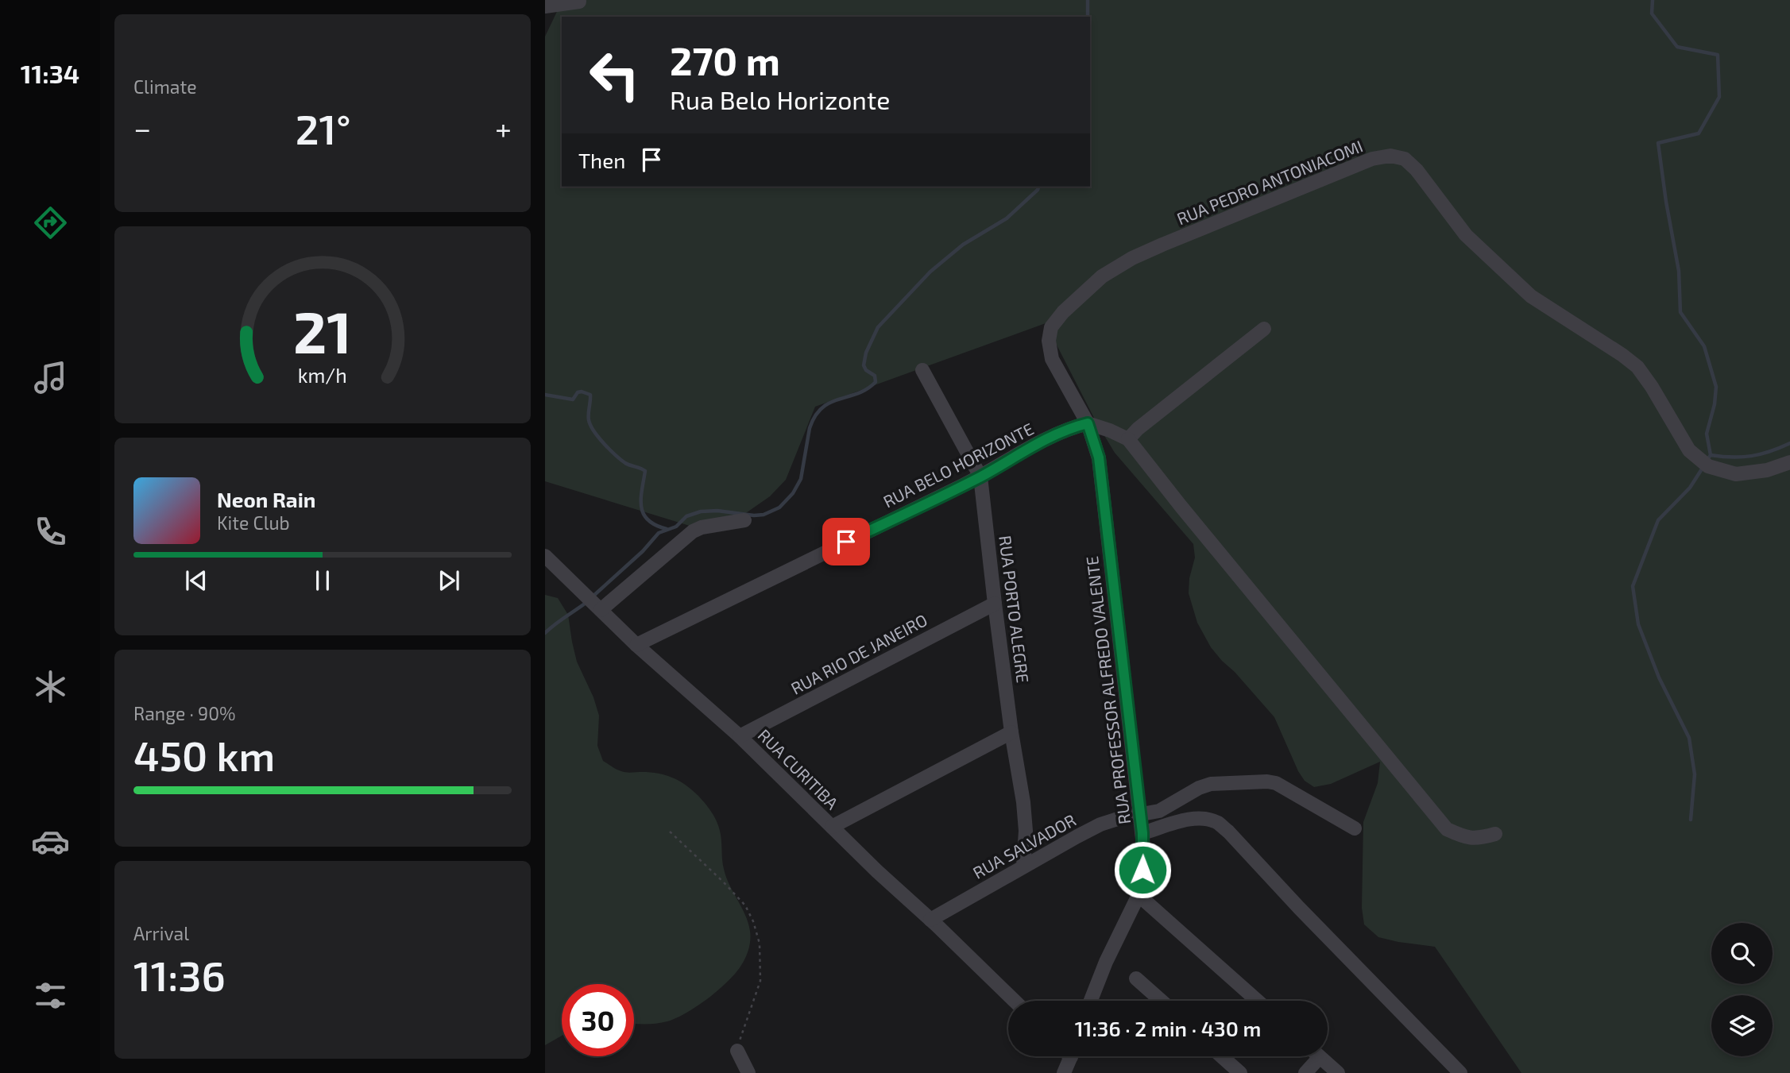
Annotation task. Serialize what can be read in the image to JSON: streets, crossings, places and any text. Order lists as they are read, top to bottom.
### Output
{
  "streets": {
    "street": [
      "RUA PEDRO ANTONIACOMI",
      "RUA BELO HORIZONTE",
      "RUA PORTO ALEGRE",
      "RUA RIO DE JANEIRO",
      "RUA PROFESSOR ALFREDO VALENTE",
      "RUA CURITIBA",
      "RUA SALVADOR"
    ]
  },
  "crossings": [
    ["RUA PEDRO ANTONIACOMI", "RUA PROFESSOR ALFREDO VALENTE"],
    ["RUA BELO HORIZONTE", "RUA PORTO ALEGRE"],
    ["RUA BELO HORIZONTE", "RUA PROFESSOR ALFREDO VALENTE"],
    ["RUA BELO HORIZONTE", "RUA CURITIBA"],
    ["RUA PORTO ALEGRE", "RUA RIO DE JANEIRO"],
    ["RUA PORTO ALEGRE", "RUA SALVADOR"],
    ["RUA RIO DE JANEIRO", "RUA CURITIBA"],
    ["RUA PROFESSOR ALFREDO VALENTE", "RUA SALVADOR"],
    ["RUA CURITIBA", "RUA SALVADOR"]
  ],
  "page": {
    "tabs": "11:34",
    "tile": [
      "Climate",
      ["Range · 90%", "450 km"],
      ["Arrival", "11:36"]
    ],
    "turn": ["270 m", "Rua Belo Horizonte"],
    "heat": ["−", "21°", "+"],
    "then": "Then",
    "song": ["Neon Rain", "Kite Club"],
    "limit": "30",
    "trip": "11:36 · 2 min · 430 m",
    "gauge": ["21", "km/h"]
  }
}
